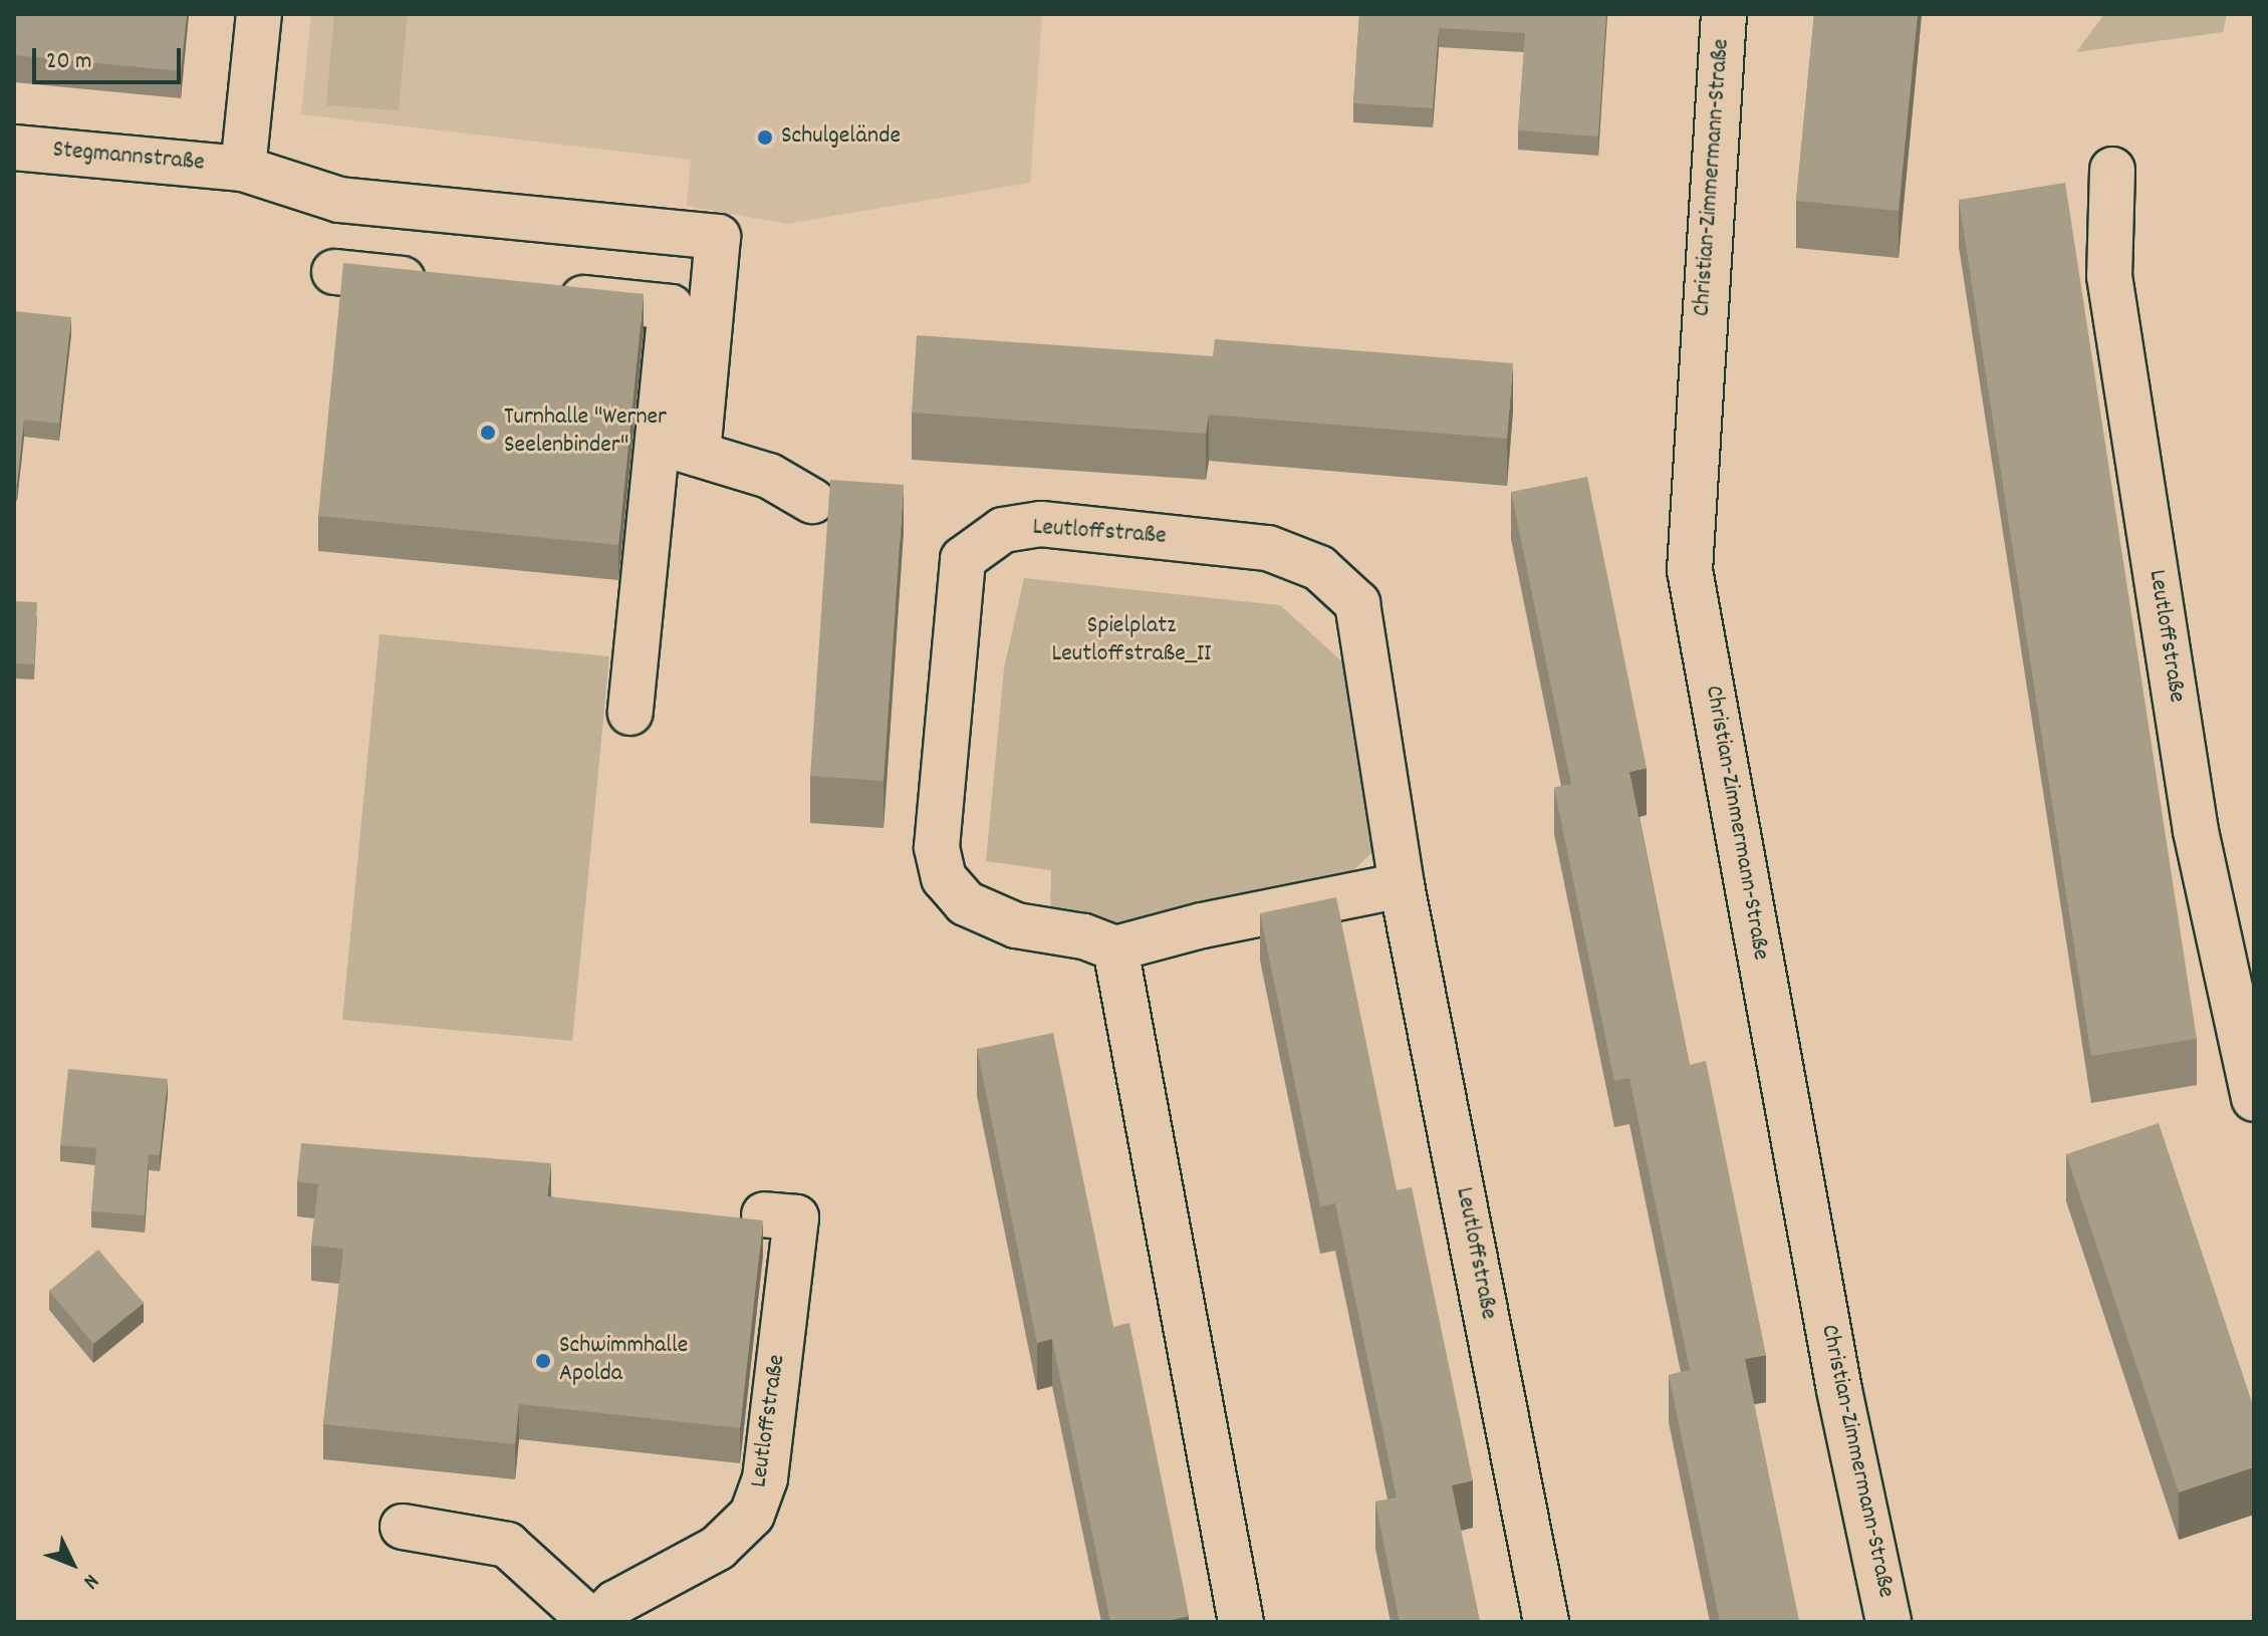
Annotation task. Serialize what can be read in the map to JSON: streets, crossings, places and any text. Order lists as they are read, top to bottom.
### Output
{
  "streets": {
    "street": ["Stegmannstraße", "Christian-Zimmermann-Straße", "Leutloffstraße"]
  },
  "parks": ["Spielplatz Leutloffstraße_II"],
  "places": ["Schulgelände", "Turnhalle \"Werner Seelenbinder\"", "Schwimmhalle Apolda"],
  "scale_bar": "20 m",
  "north": "bottom right"
}
